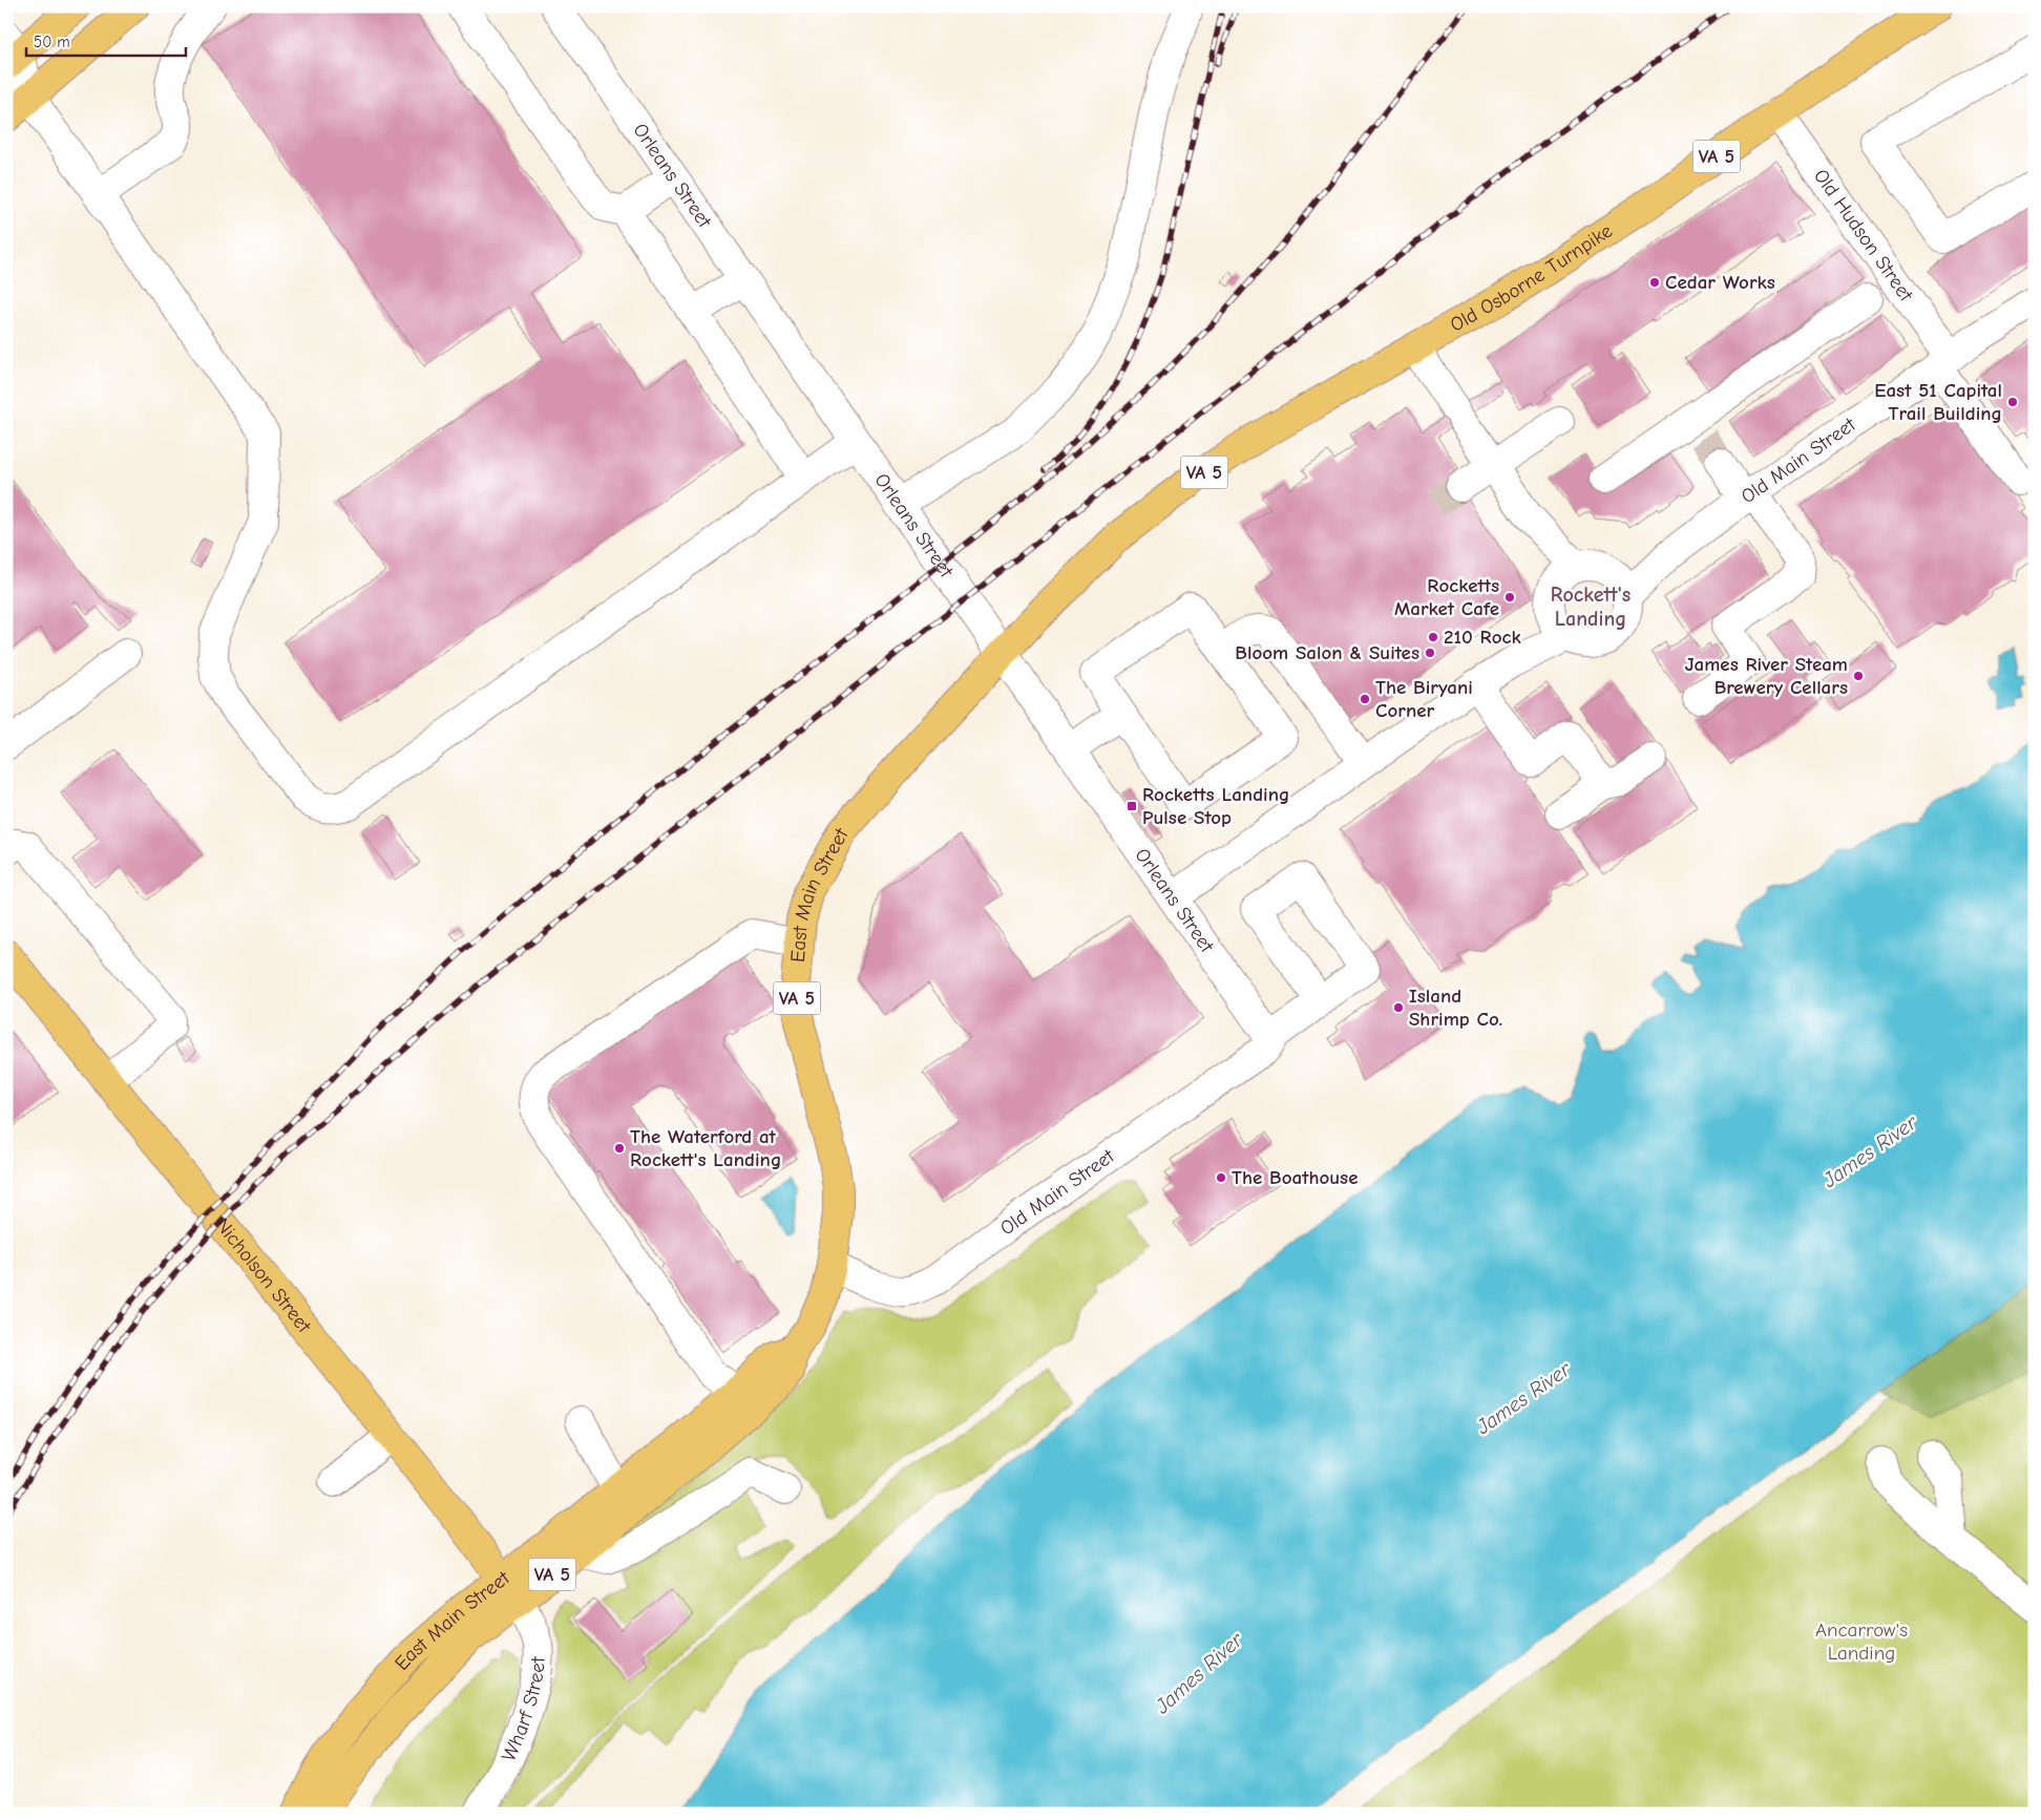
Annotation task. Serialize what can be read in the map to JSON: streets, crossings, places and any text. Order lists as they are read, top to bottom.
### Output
{
  "streets": {
    "main road": [
      "VA 5",
      "Old Osborne Turnpike",
      "East Main Street",
      "Nicholson Street"
    ],
    "street": [
      "Orleans Street",
      "Old Hudson Street",
      "Old Main Street",
      "Wharf Street"
    ]
  },
  "crossings": [
    ["Orleans Street", "Old Main Street"],
    ["Orleans Street", "East Main Street"],
    ["Old Hudson Street", "Old Osborne Turnpike"],
    ["Old Hudson Street", "Old Main Street"],
    ["Old Osborne Turnpike", "East Main Street"],
    ["Old Main Street", "East Main Street"],
    ["East Main Street", "Nicholson Street"],
    ["East Main Street", "Wharf Street"],
    ["Nicholson Street", "Wharf Street"]
  ],
  "districts": ["Rockett's Landing"],
  "water": ["James River"],
  "parks": ["Ancarrow's Landing"],
  "places": {
    "other": [
      "Cedar Works",
      "East 51 Capital Trail Building",
      "Rocketts Market Cafe",
      "210 Rock",
      "Bloom Salon & Suites",
      "James River Steam Brewery Cellars",
      "The Biryani Corner",
      "Island Shrimp Co.",
      "The Waterford at Rockett's Landing",
      "The Boathouse"
    ],
    "transit": ["Rocketts Landing Pulse Stop"]
  },
  "scale_bar": "50 m"
}
